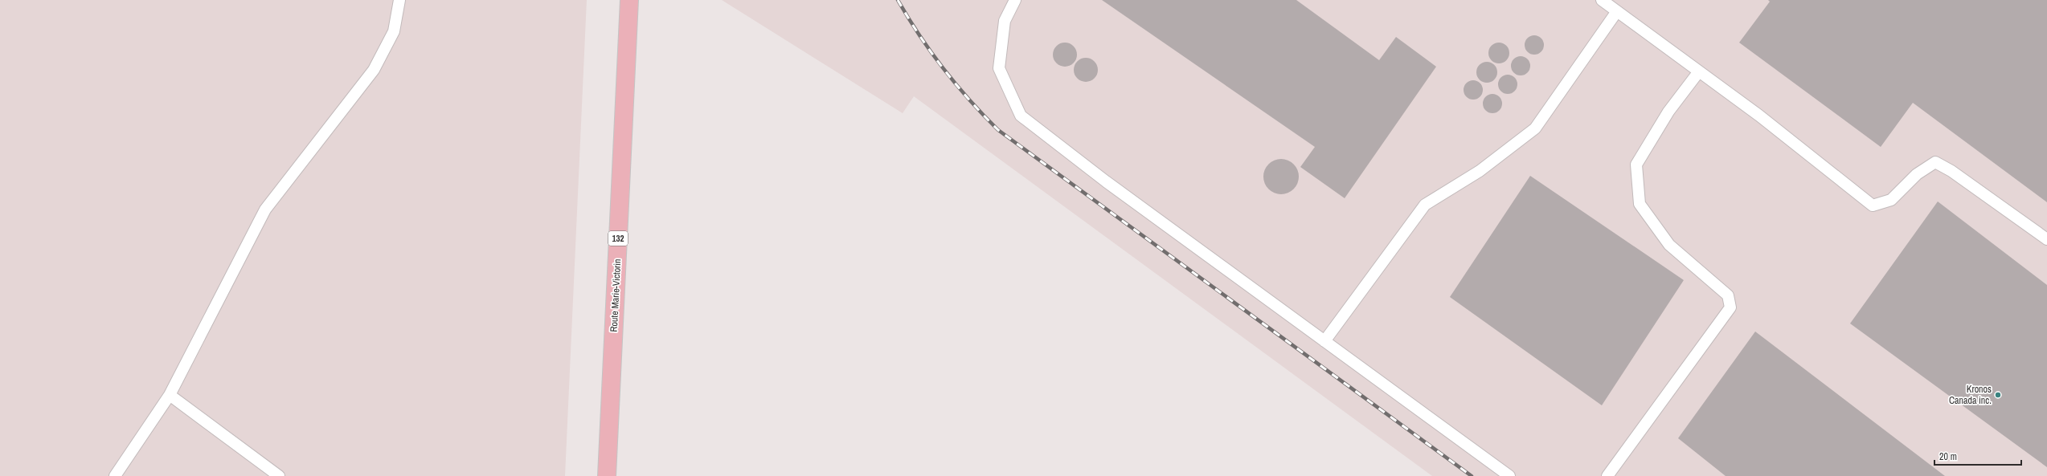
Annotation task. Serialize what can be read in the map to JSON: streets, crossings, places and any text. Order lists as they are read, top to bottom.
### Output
{
  "streets": {
    "main road": ["132", "Route Marie-Victorin"]
  },
  "places": ["Kronos Canada inc."],
  "scale_bar": "20 m"
}
